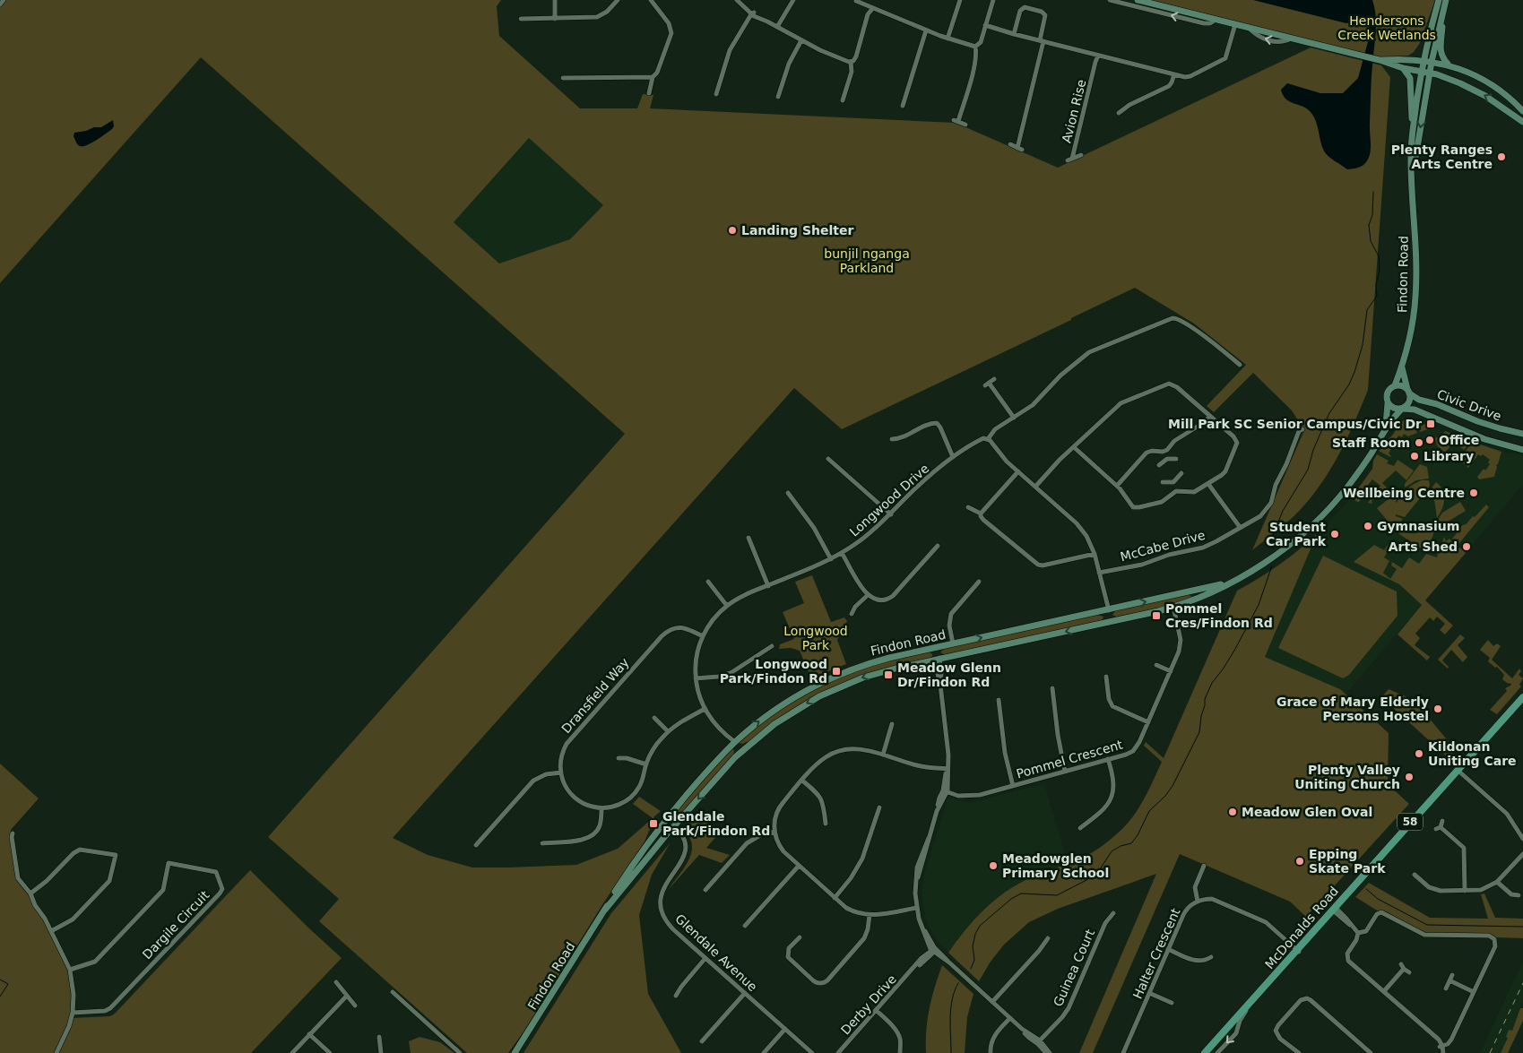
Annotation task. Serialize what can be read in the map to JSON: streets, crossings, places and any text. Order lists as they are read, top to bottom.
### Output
{
  "streets": {
    "main road": [
      "Findon Road",
      "Civic Drive",
      "58",
      "McDonalds Road"
    ],
    "street": [
      "Avion Rise",
      "Longwood Drive",
      "McCabe Drive",
      "Dransfield Way",
      "Pommel Crescent",
      "Dargile Circuit",
      "Glendale Avenue",
      "Halter Crescent",
      "Guinea Court",
      "Derby Drive"
    ]
  },
  "crossings": [
    ["Findon Road", "Civic Drive"],
    ["Findon Road", "Longwood Drive"],
    ["Findon Road", "Pommel Crescent"],
    ["Findon Road", "Glendale Avenue"],
    ["Longwood Drive", "Dransfield Way"],
    ["McDonalds Road", "Halter Crescent"]
  ],
  "parks": ["Hendersons Creek Wetlands", "bunjil nganga Parkland", "Longwood Park"],
  "places": {
    "other": [
      "Plenty Ranges Arts Centre",
      "Landing Shelter",
      "Office",
      "Staff Room",
      "Library",
      "Wellbeing Centre",
      "Gymnasium",
      "Student Car Park",
      "Arts Shed",
      "Grace of Mary Elderly Persons Hostel",
      "Kildonan Uniting Care",
      "Plenty Valley Uniting Church",
      "Meadow Glen Oval",
      "Epping Skate Park",
      "Meadowglen Primary School"
    ],
    "transit": [
      "Mill Park SC Senior Campus/Civic Dr",
      "Pommel Cres/Findon Rd",
      "Longwood Park/Findon Rd",
      "Meadow Glenn Dr/Findon Rd",
      "Glendale Park/Findon Rd"
    ]
  }
}
